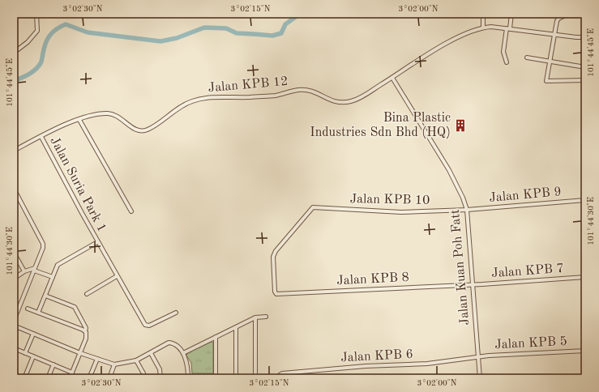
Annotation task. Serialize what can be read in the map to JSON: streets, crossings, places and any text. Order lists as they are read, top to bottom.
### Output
{
  "streets": {
    "street": [
      "Jalan KPB 12",
      "Jalan Suria Park 1",
      "Jalan KPB 9",
      "Jalan KPB 10",
      "Jalan Kuan Poh Fatt",
      "Jalan KPB 7",
      "Jalan KPB 8",
      "Jalan KPB 5",
      "Jalan KPB 6"
    ]
  },
  "crossings": [
    ["Jalan KPB 12", "Jalan Suria Park 1"],
    ["Jalan KPB 12", "Jalan Kuan Poh Fatt"],
    ["Jalan KPB 9", "Jalan KPB 10"],
    ["Jalan KPB 9", "Jalan Kuan Poh Fatt"],
    ["Jalan KPB 10", "Jalan Kuan Poh Fatt"],
    ["Jalan KPB 10", "Jalan KPB 8"],
    ["Jalan Kuan Poh Fatt", "Jalan KPB 7"],
    ["Jalan Kuan Poh Fatt", "Jalan KPB 8"],
    ["Jalan Kuan Poh Fatt", "Jalan KPB 5"],
    ["Jalan Kuan Poh Fatt", "Jalan KPB 6"],
    ["Jalan KPB 7", "Jalan KPB 8"],
    ["Jalan KPB 5", "Jalan KPB 6"]
  ],
  "places": {
    "building": ["Bina Plastic Industries Sdn Bhd (HQ)"]
  },
  "coordinates": [
    "3°02'30\"N",
    "3°02'15\"N",
    "3°02'00\"N",
    "101°44'45\"E",
    "101°44'30\"E"
  ]
}
